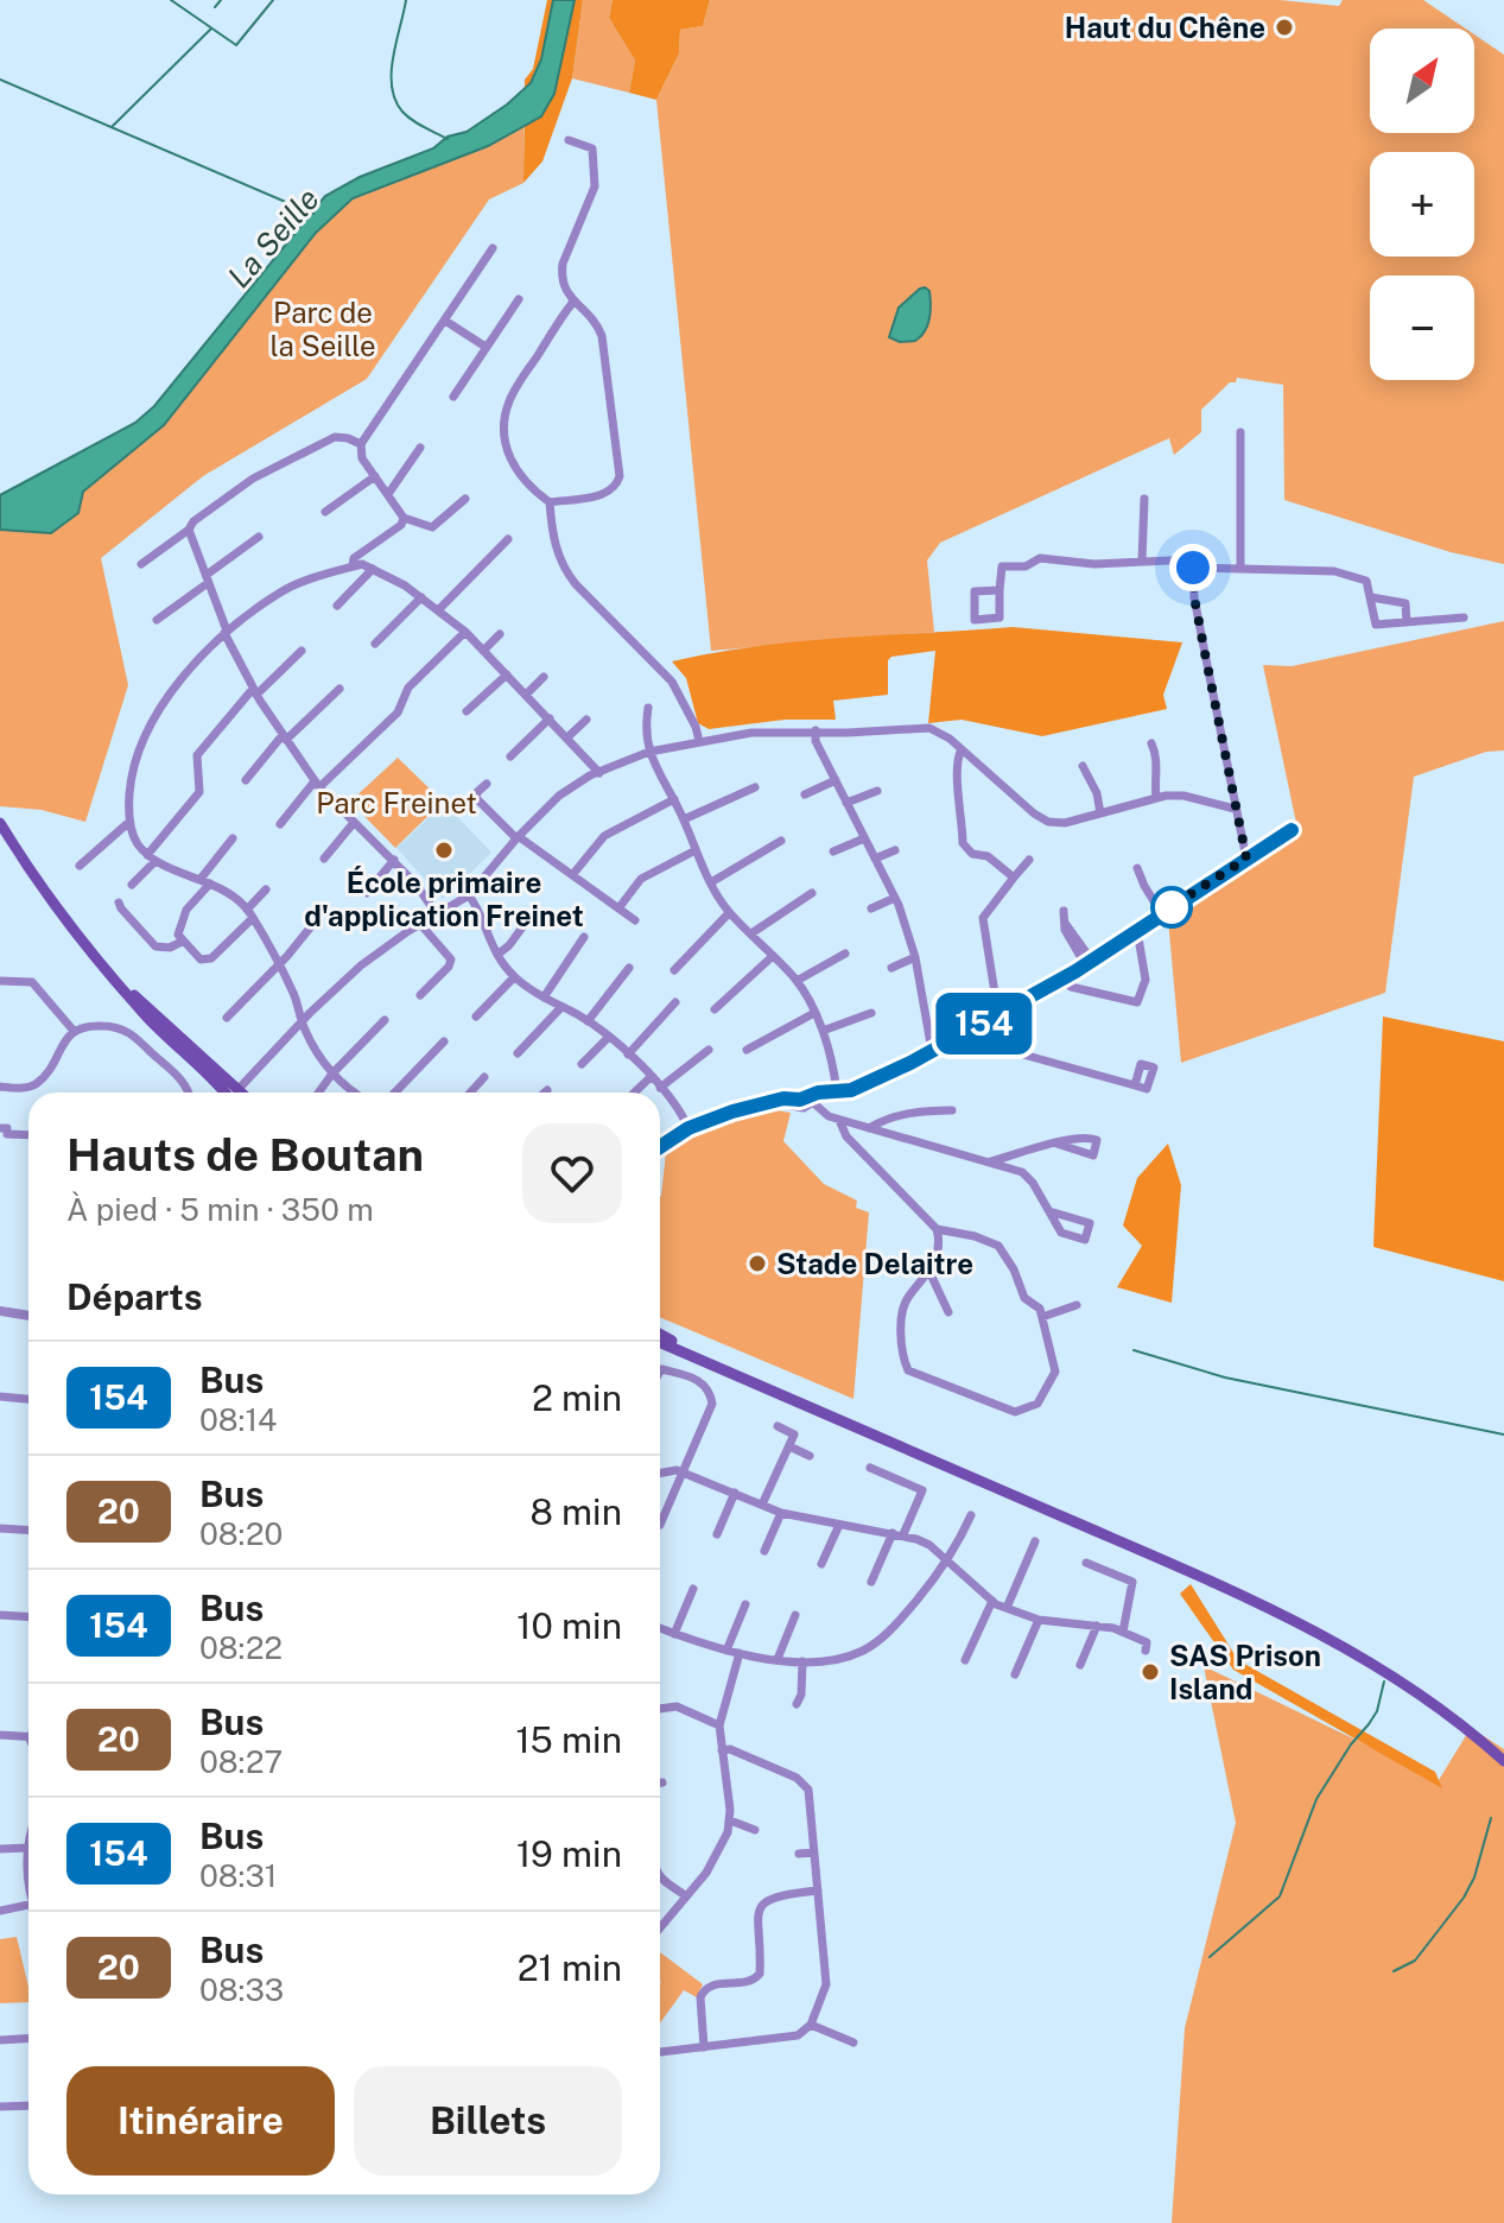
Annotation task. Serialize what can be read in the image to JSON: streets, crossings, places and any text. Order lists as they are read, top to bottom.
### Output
{
  "water": ["La Seille"],
  "parks": ["Parc de la Seille", "Parc Freinet"],
  "places": [
    "Haut du Chêne",
    "École primaire d'application Freinet",
    "Stade Delaitre",
    "SAS Prison Island"
  ],
  "lines": ["bus line 154"],
  "north": "top right",
  "page": {
    "on_map": "154",
    "map_buttons": ["+", "−"],
    "heading": [
      ["Hauts de Boutan", "À pied · 5 min · 350 m"],
      "Départs"
    ],
    "list": [
      {
        "mark": "154",
        "name": "Bus",
        "note": "08:14",
        "value": "2 min"
      },
      {
        "mark": "20",
        "name": "Bus",
        "note": "08:20",
        "value": "8 min"
      },
      {
        "mark": "154",
        "name": "Bus",
        "note": "08:22",
        "value": "10 min"
      },
      {
        "mark": "20",
        "name": "Bus",
        "note": "08:27",
        "value": "15 min"
      },
      {
        "mark": "154",
        "name": "Bus",
        "note": "08:31",
        "value": "19 min"
      },
      {
        "mark": "20",
        "name": "Bus",
        "note": "08:33",
        "value": "21 min"
      }
    ],
    "buttons": ["Itinéraire", "Billets"]
  }
}
